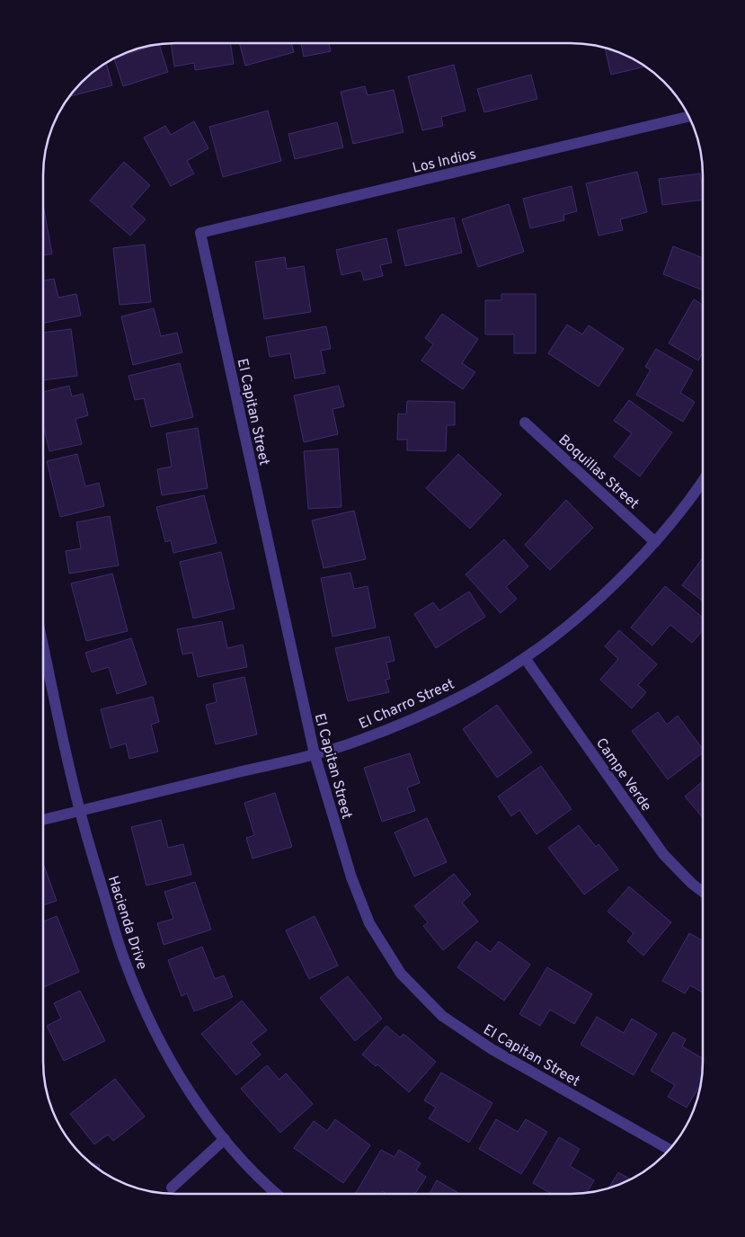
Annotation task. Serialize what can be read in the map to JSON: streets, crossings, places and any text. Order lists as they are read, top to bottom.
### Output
{
  "streets": {
    "street": [
      "Los Indios",
      "El Capitan Street",
      "Boquillas Street",
      "El Charro Street",
      "Campe Verde",
      "Hacienda Drive"
    ]
  },
  "crossings": [
    ["Los Indios", "El Capitan Street"],
    ["El Capitan Street", "El Charro Street"],
    ["Boquillas Street", "El Charro Street"],
    ["El Charro Street", "Campe Verde"],
    ["El Charro Street", "Hacienda Drive"]
  ]
}
